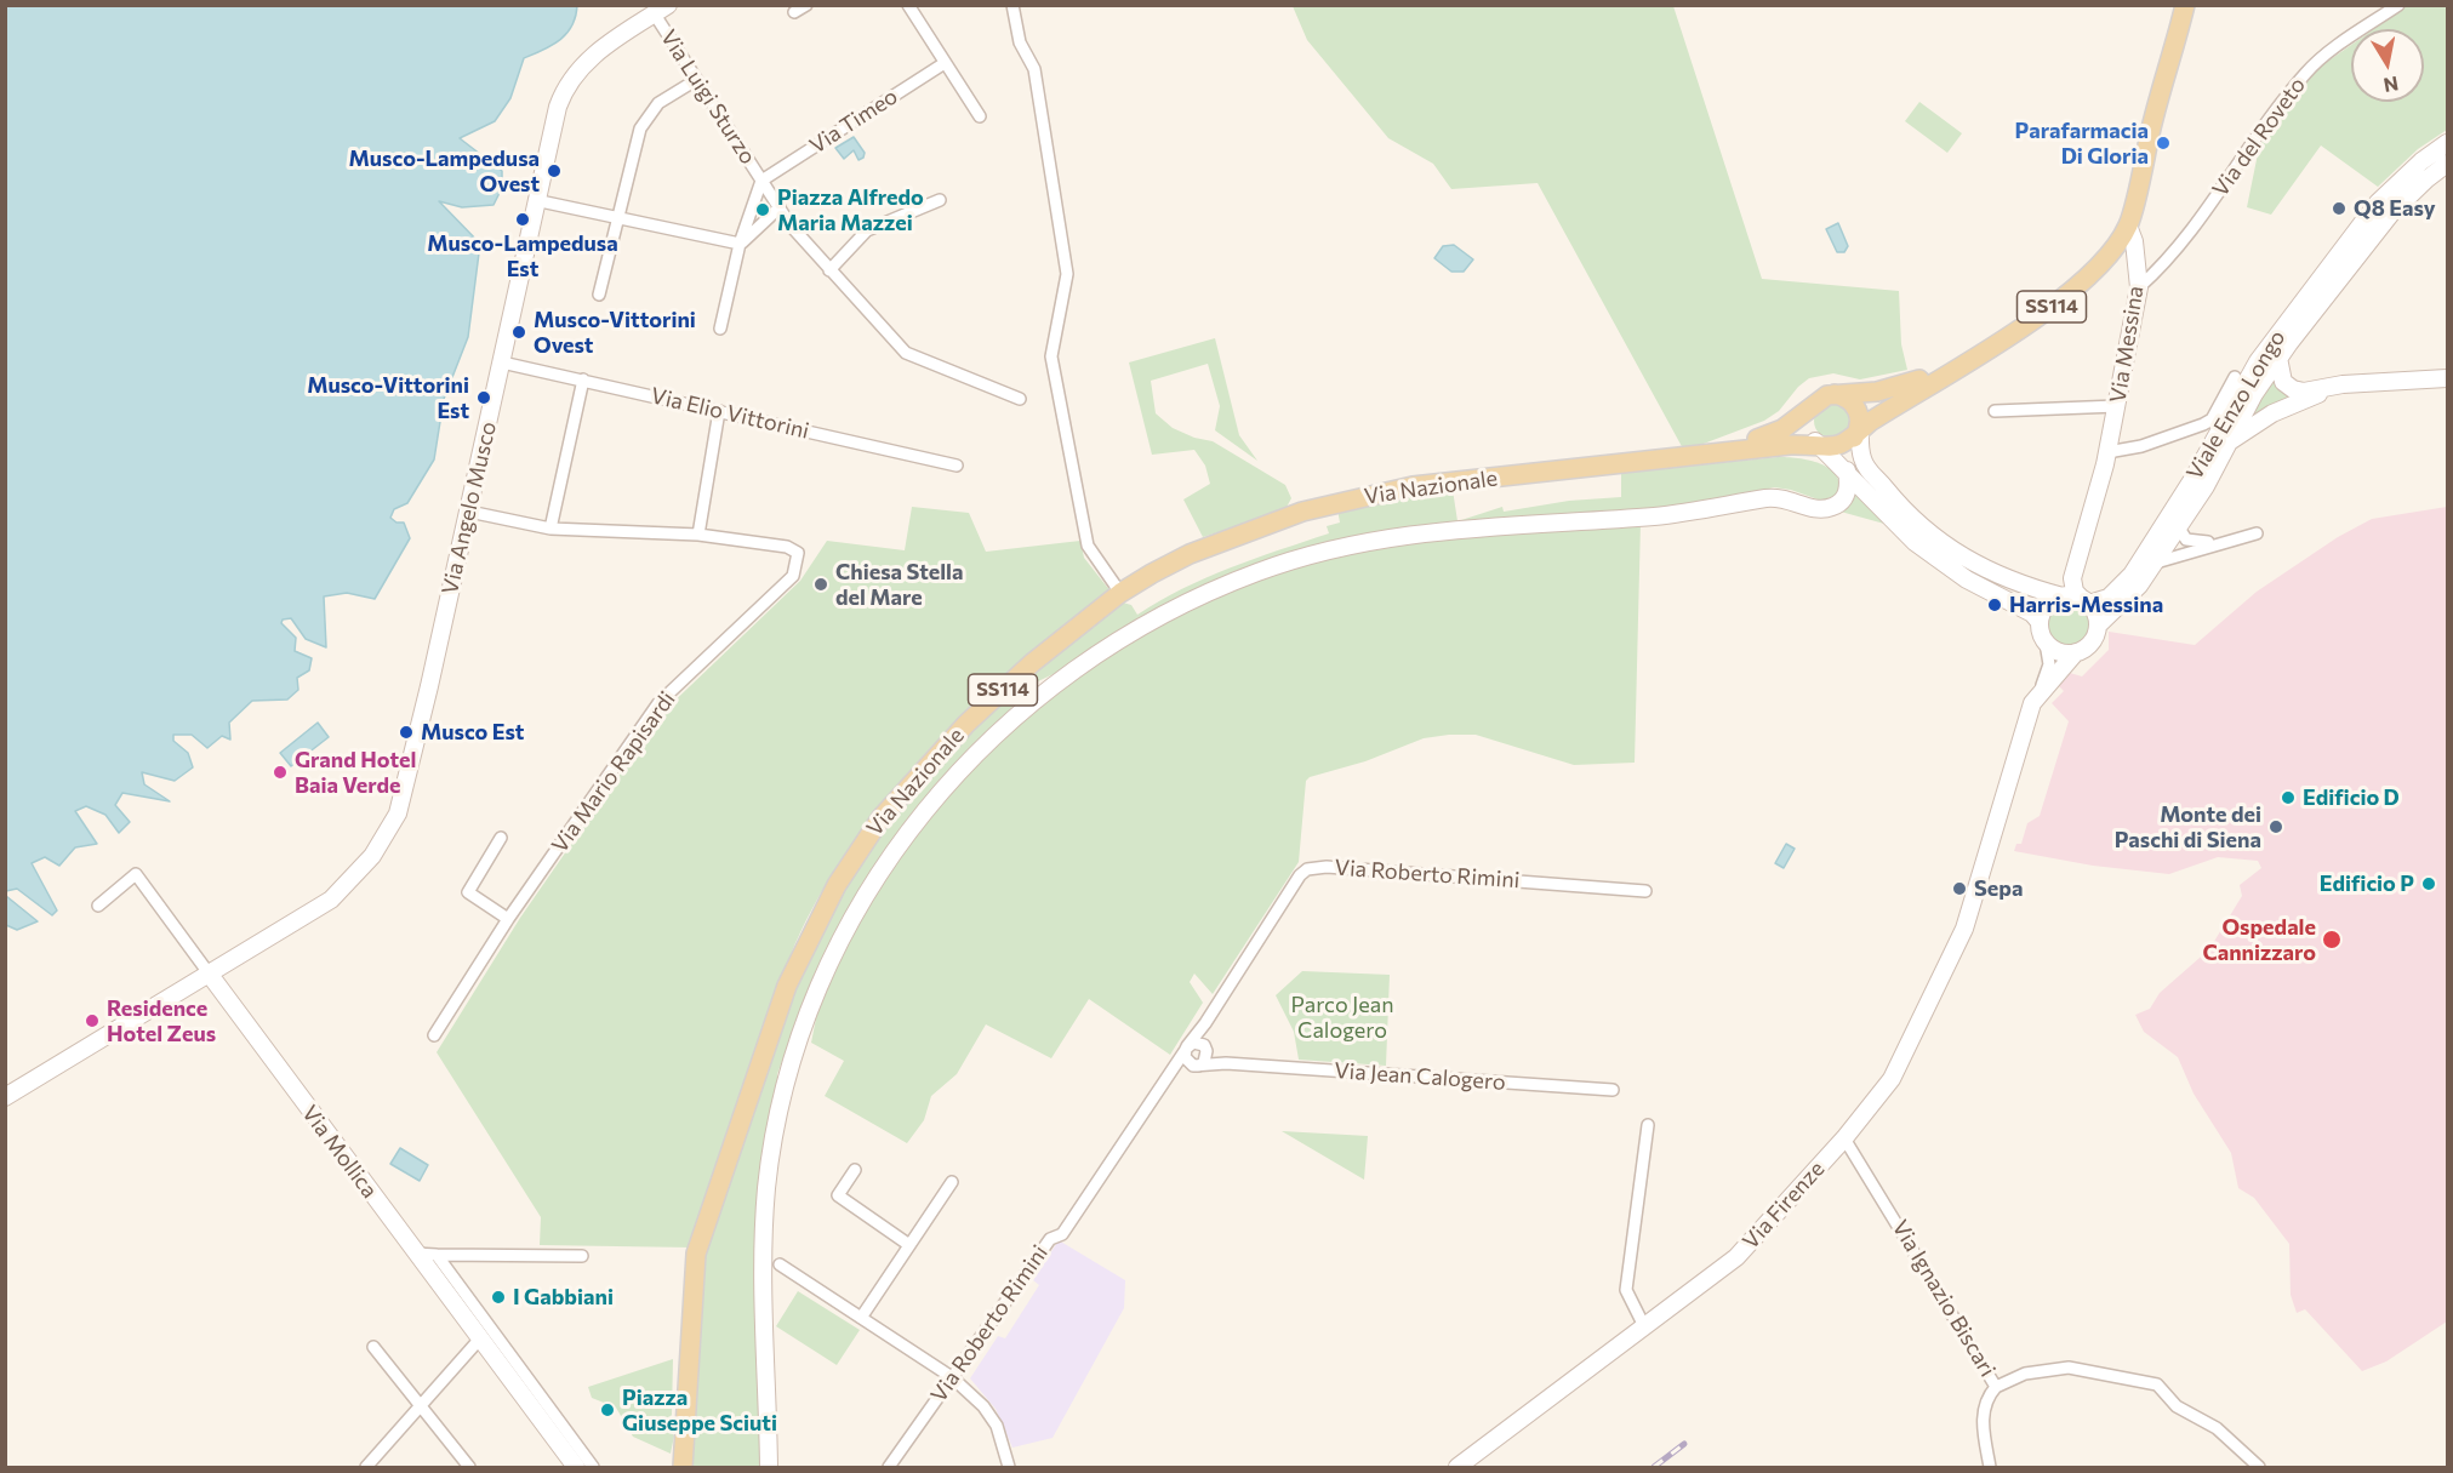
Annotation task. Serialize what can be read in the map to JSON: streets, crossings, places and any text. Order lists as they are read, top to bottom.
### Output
{
  "streets": {
    "main road": ["SS114", "Via Messina", "Via Nazionale"],
    "street": [
      "Via Luigi Sturzo",
      "Via Timeo",
      "Via del Roveto",
      "Viale Enzo Longo",
      "Via Elio Vittorini",
      "Via Angelo Musco",
      "Via Mario Rapisardi",
      "Via Roberto Rimini",
      "Via Jean Calogero",
      "Via Mollica",
      "Via Firenze",
      "Via Ignazio Biscari"
    ]
  },
  "crossings": [
    ["Via Luigi Sturzo", "Via Timeo"],
    ["Via Luigi Sturzo", "Via Angelo Musco"],
    ["Via del Roveto", "Via Messina"],
    ["SS114", "Via Messina"],
    ["Via Messina", "Viale Enzo Longo"],
    ["Via Elio Vittorini", "Via Angelo Musco"],
    ["Via Angelo Musco", "Via Mario Rapisardi"],
    ["Via Angelo Musco", "Via Mollica"],
    ["Via Roberto Rimini", "Via Jean Calogero"],
    ["Via Firenze", "Via Ignazio Biscari"]
  ],
  "parks": ["Parco Jean Calogero"],
  "places": [
    "Parafarmacia Di Gloria",
    "Musco-Lampedusa Ovest",
    "Q8 Easy",
    "Piazza Alfredo Maria Mazzei",
    "Musco-Lampedusa Est",
    "Musco-Vittorini Ovest",
    "Musco-Vittorini Est",
    "Chiesa Stella del Mare",
    "Harris-Messina",
    "Musco Est",
    "Grand Hotel Baia Verde",
    "Edificio D",
    "Monte dei Paschi di Siena",
    "Edificio P",
    "Sepa",
    "Ospedale Cannizzaro",
    "Residence Hotel Zeus",
    "I Gabbiani",
    "Piazza Giuseppe Sciuti"
  ],
  "north": "bottom"
}
